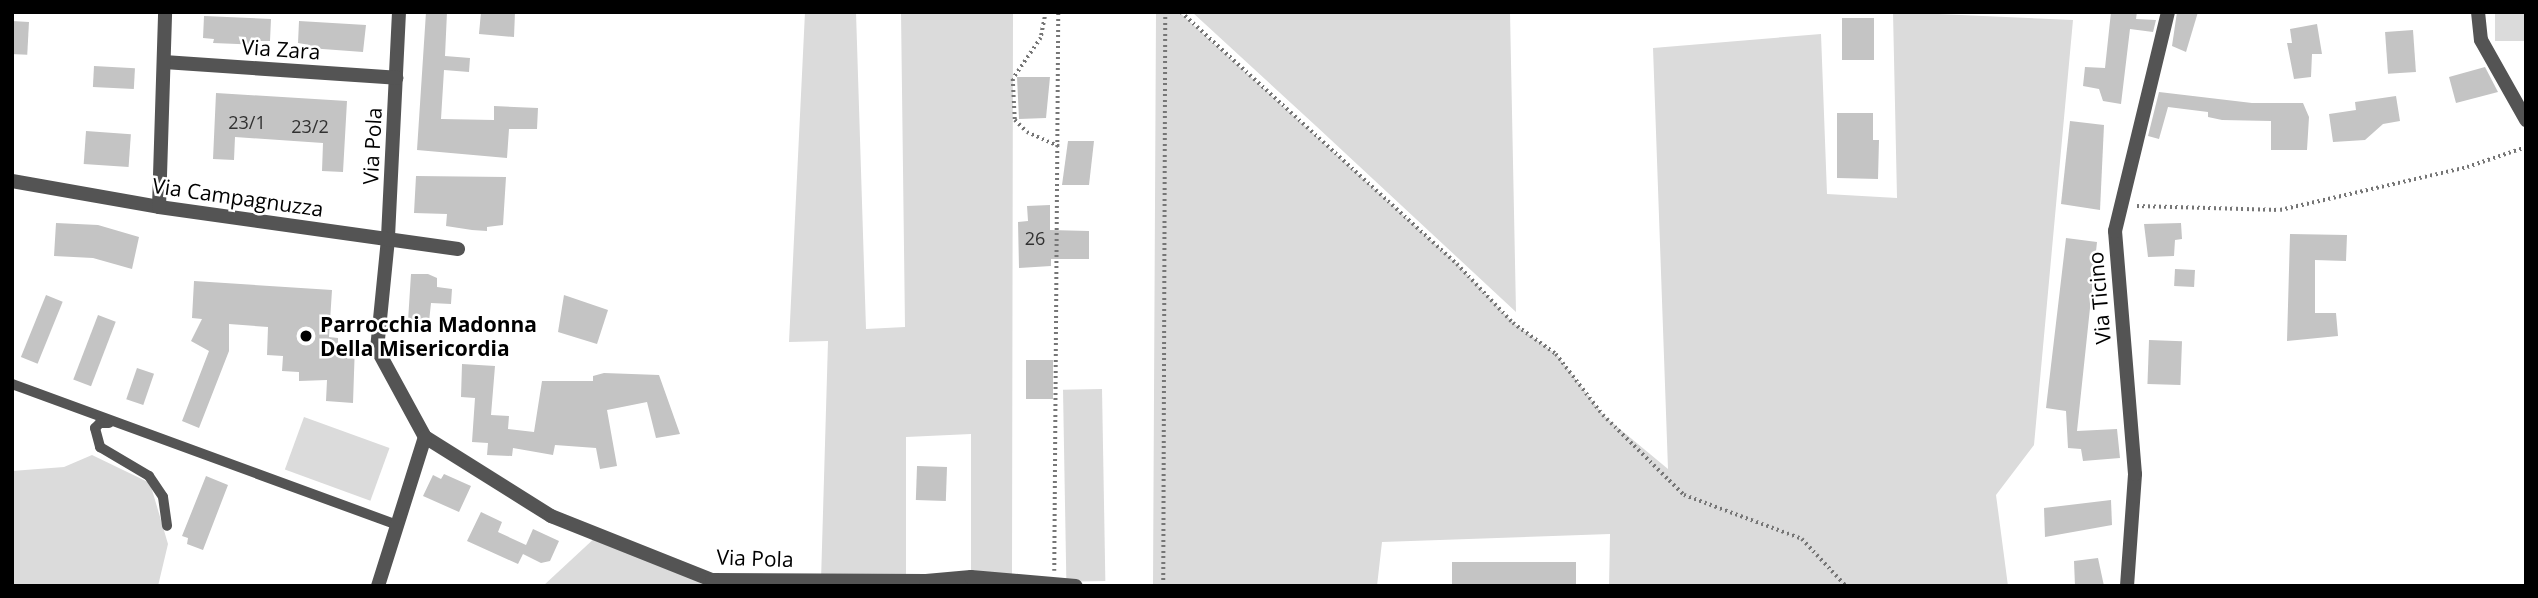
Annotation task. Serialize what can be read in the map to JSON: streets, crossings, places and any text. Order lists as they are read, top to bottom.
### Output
{
  "streets": {
    "street": [
      "Via Zara",
      "Via Pola",
      "Via Campagnuzza",
      "Via Ticino"
    ]
  },
  "crossings": [
    ["Via Zara", "Via Pola"],
    ["Via Pola", "Via Campagnuzza"]
  ],
  "places": ["Parrocchia Madonna Della Misericordia"],
  "house_numbers": ["23/1", "23/2", "26"]
}
